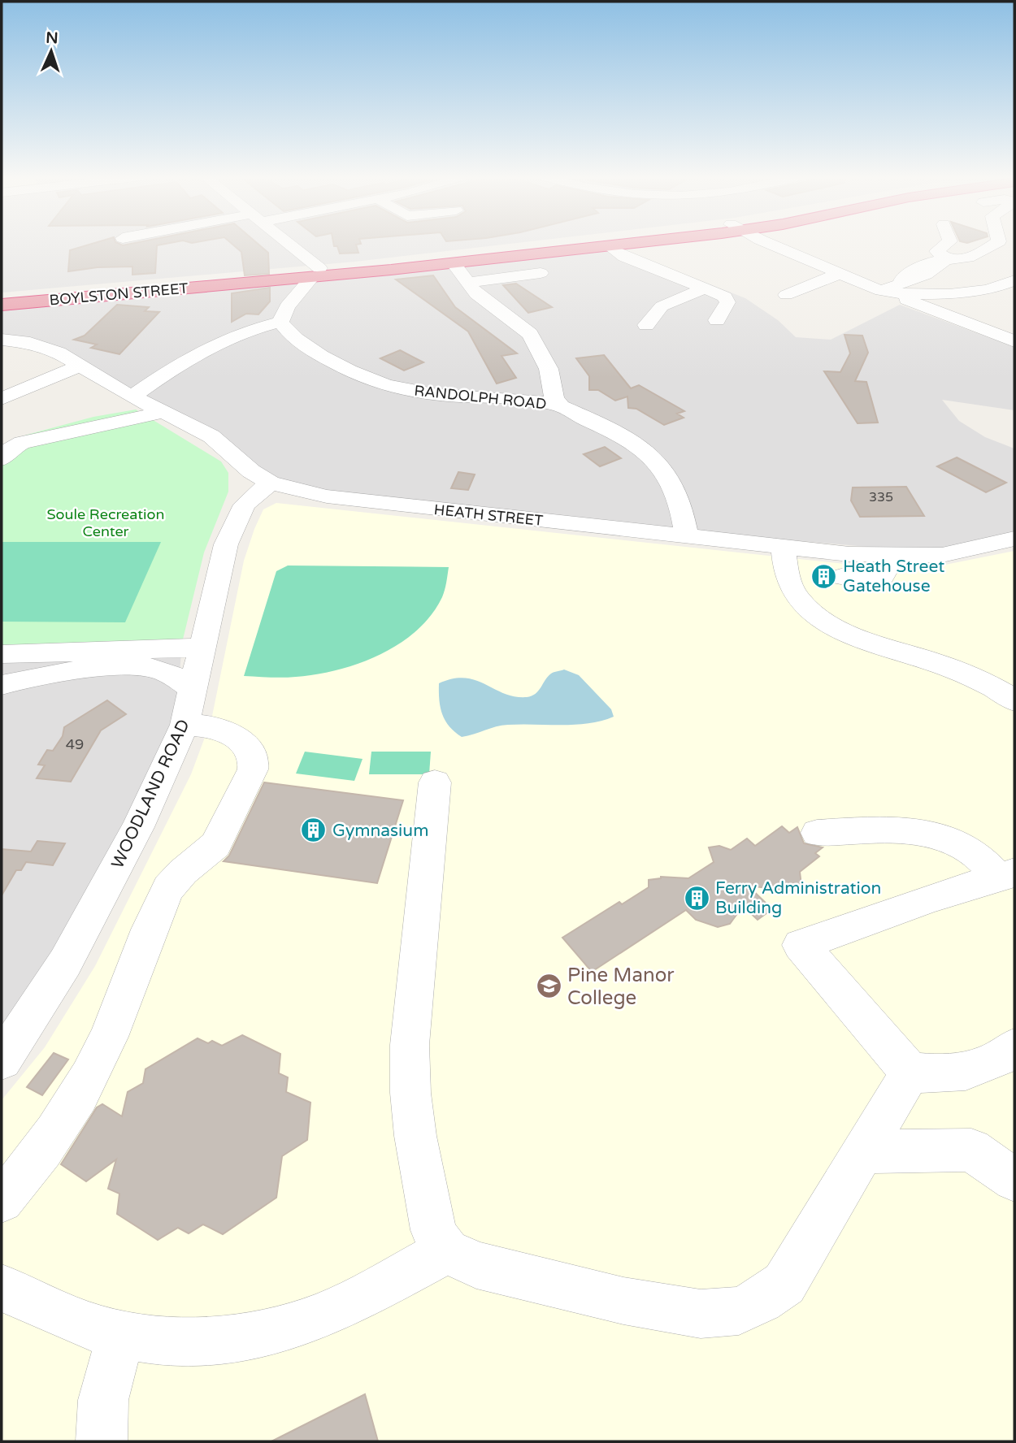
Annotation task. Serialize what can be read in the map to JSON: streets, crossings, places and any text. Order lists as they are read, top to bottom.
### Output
{
  "streets": {
    "highway": ["BOYLSTON STREET"],
    "street": ["RANDOLPH ROAD", "HEATH STREET", "WOODLAND ROAD"]
  },
  "crossings": [
    ["RANDOLPH ROAD", "HEATH STREET"],
    ["HEATH STREET", "WOODLAND ROAD"]
  ],
  "parks": ["Soule Recreation Center"],
  "places": {
    "building": ["Heath Street Gatehouse", "Gymnasium", "Ferry Administration Building"],
    "school or university": ["Pine Manor College"]
  },
  "house_numbers": ["335", "49"],
  "north": "top"
}
